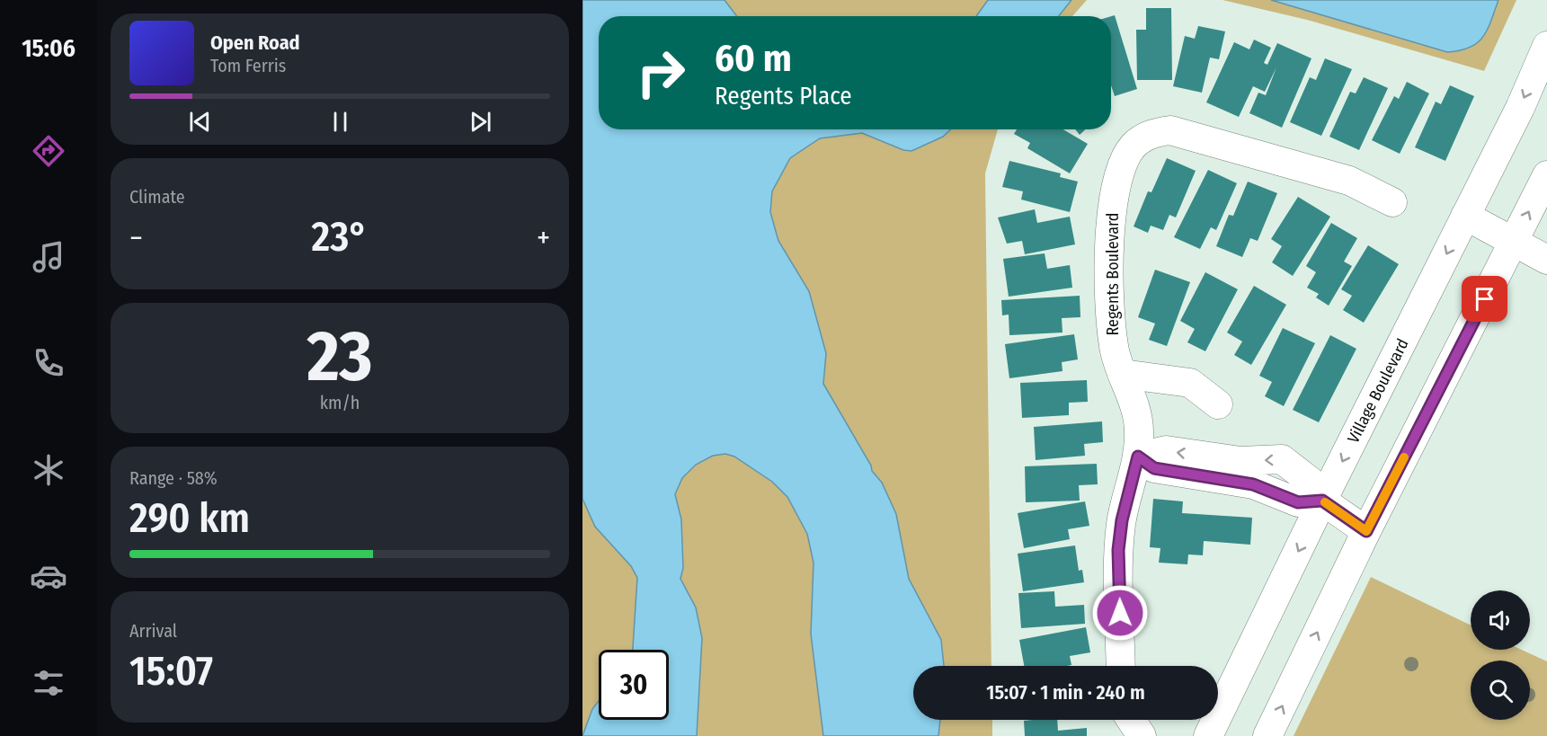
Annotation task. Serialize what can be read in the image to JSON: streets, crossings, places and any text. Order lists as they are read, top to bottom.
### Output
{
  "streets": {
    "street": ["Regents Boulevard", "Village Boulevard"]
  },
  "page": {
    "tabs": "15:06",
    "turn": ["60 m", "Regents Place"],
    "song": ["Open Road", "Tom Ferris"],
    "tile": [
      "Climate",
      ["23", "km/h"],
      ["Range · 58%", "290 km"],
      ["Arrival", "15:07"]
    ],
    "heat": ["−", "23°", "+"],
    "limit": "30",
    "trip": "15:07 · 1 min · 240 m"
  }
}
